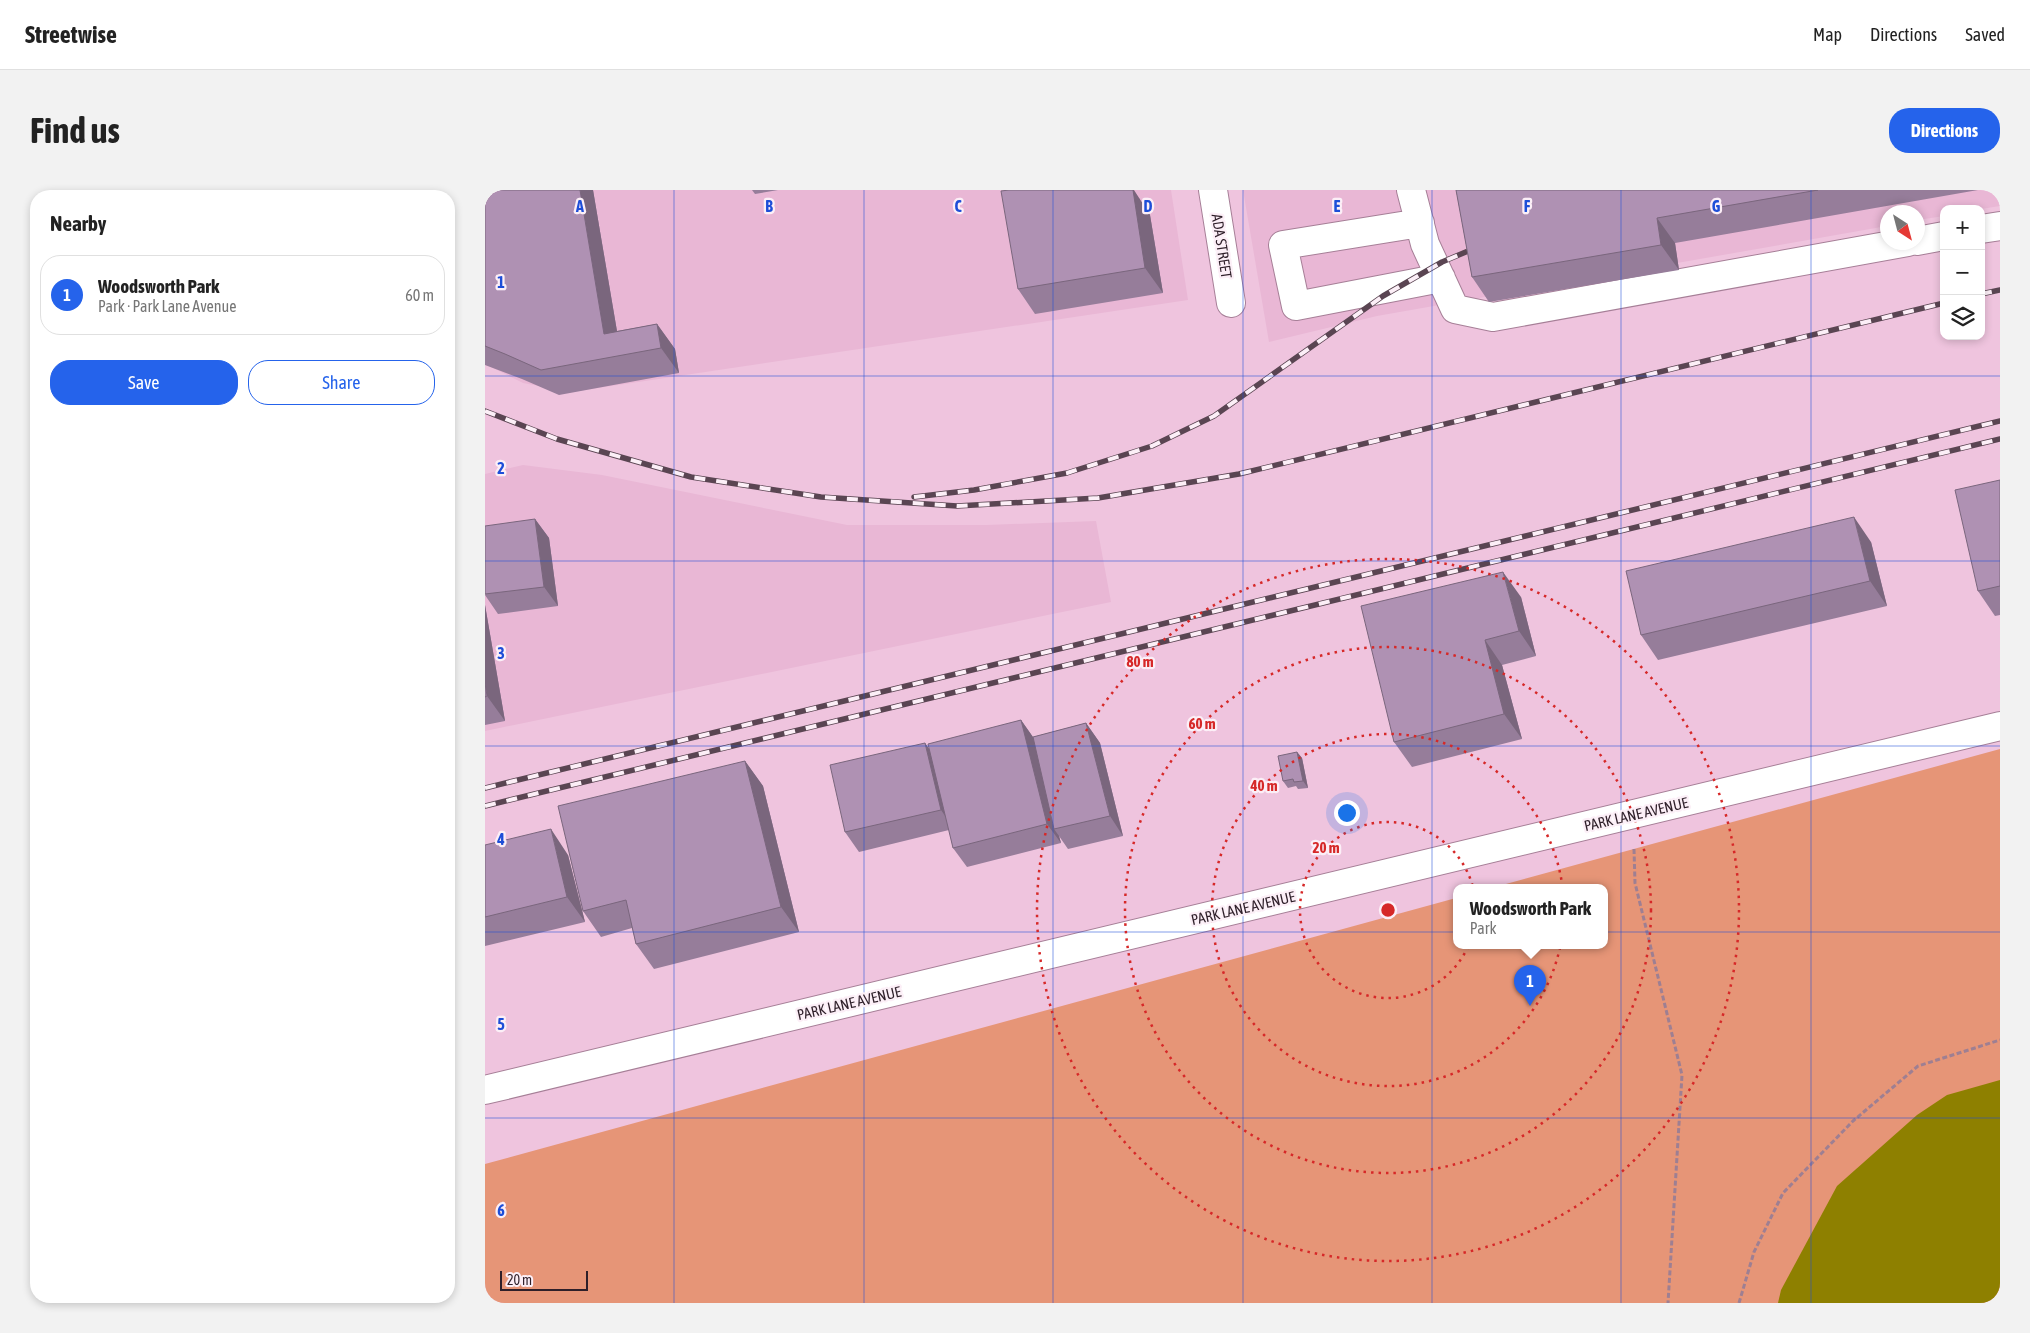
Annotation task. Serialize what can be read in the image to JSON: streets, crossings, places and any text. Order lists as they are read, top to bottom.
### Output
{
  "streets": {
    "street": ["ADA STREET", "PARK LANE AVENUE"]
  },
  "scale_bar": "20 m",
  "north": "bottom right",
  "page": {
    "header": "Streetwise",
    "nav": ["Map", "Directions", "Saved"],
    "buttons": [
      "Directions",
      ["Save", "Share"]
    ],
    "title": "Find us",
    "heading": "Nearby",
    "map_buttons": ["+", "−"],
    "list": [
      {
        "mark": "1",
        "name": "Woodsworth Park",
        "note": "Park · Park Lane Avenue",
        "value": "60 m"
      }
    ],
    "popup": ["Woodsworth Park", "Park"],
    "pins": "1",
    "scale": "20 m"
  },
  "grid": {
    "columns": [
      "A",
      "B",
      "C",
      "D",
      "E",
      "F",
      "G"
    ],
    "rows": [
      "1",
      "2",
      "3",
      "4",
      "5",
      "6"
    ]
  },
  "rings": [
    "80 m",
    "60 m",
    "40 m",
    "20 m"
  ]
}
